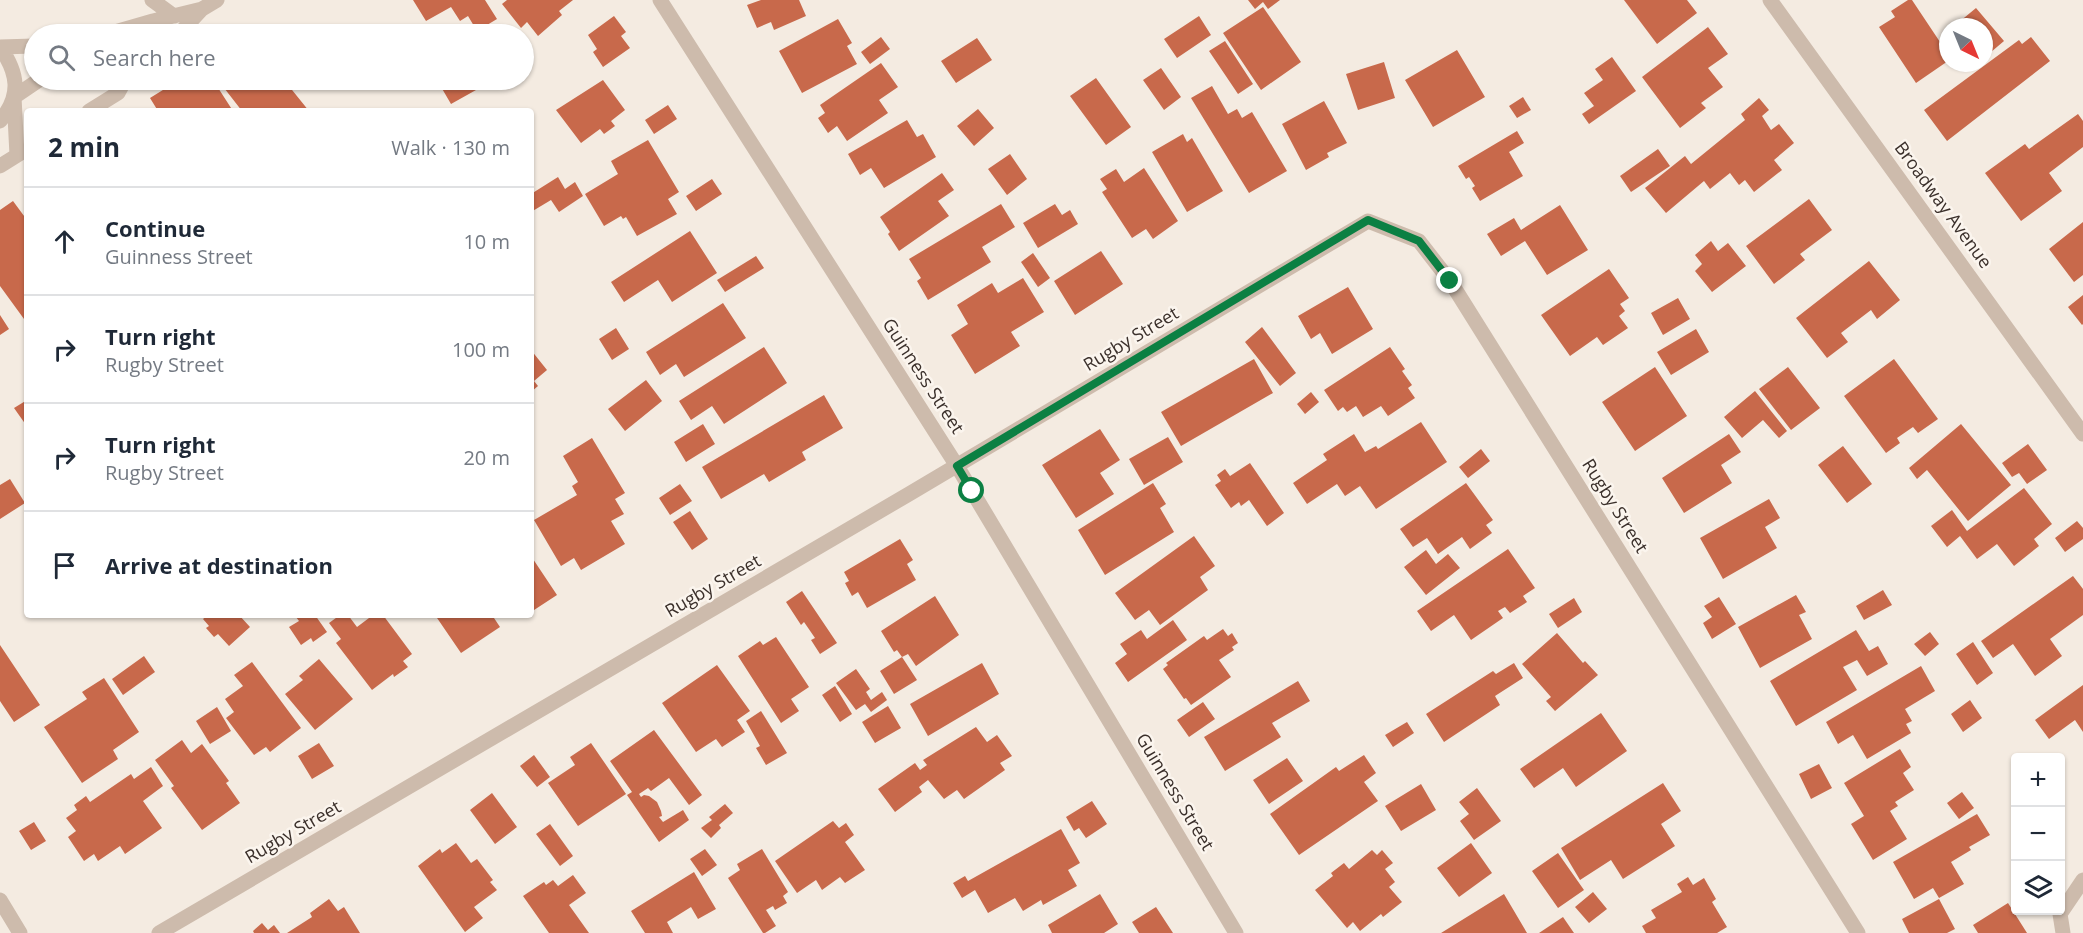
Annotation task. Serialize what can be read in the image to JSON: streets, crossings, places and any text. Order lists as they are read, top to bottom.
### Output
{
  "streets": {
    "street": ["Broadway Avenue", "Rugby Street", "Guinness Street"]
  },
  "crossings": [
    ["Rugby Street", "Guinness Street"]
  ],
  "north": "bottom right",
  "page": {
    "search": "Search here",
    "heading": ["2 min", "Walk · 130 m"],
    "list": [
      ["Continue", "Guinness Street", "10 m"],
      ["Turn right", "Rugby Street", "100 m"],
      ["Turn right", "Rugby Street", "20 m"],
      "Arrive at destination"
    ],
    "map_buttons": ["+", "−"]
  }
}
